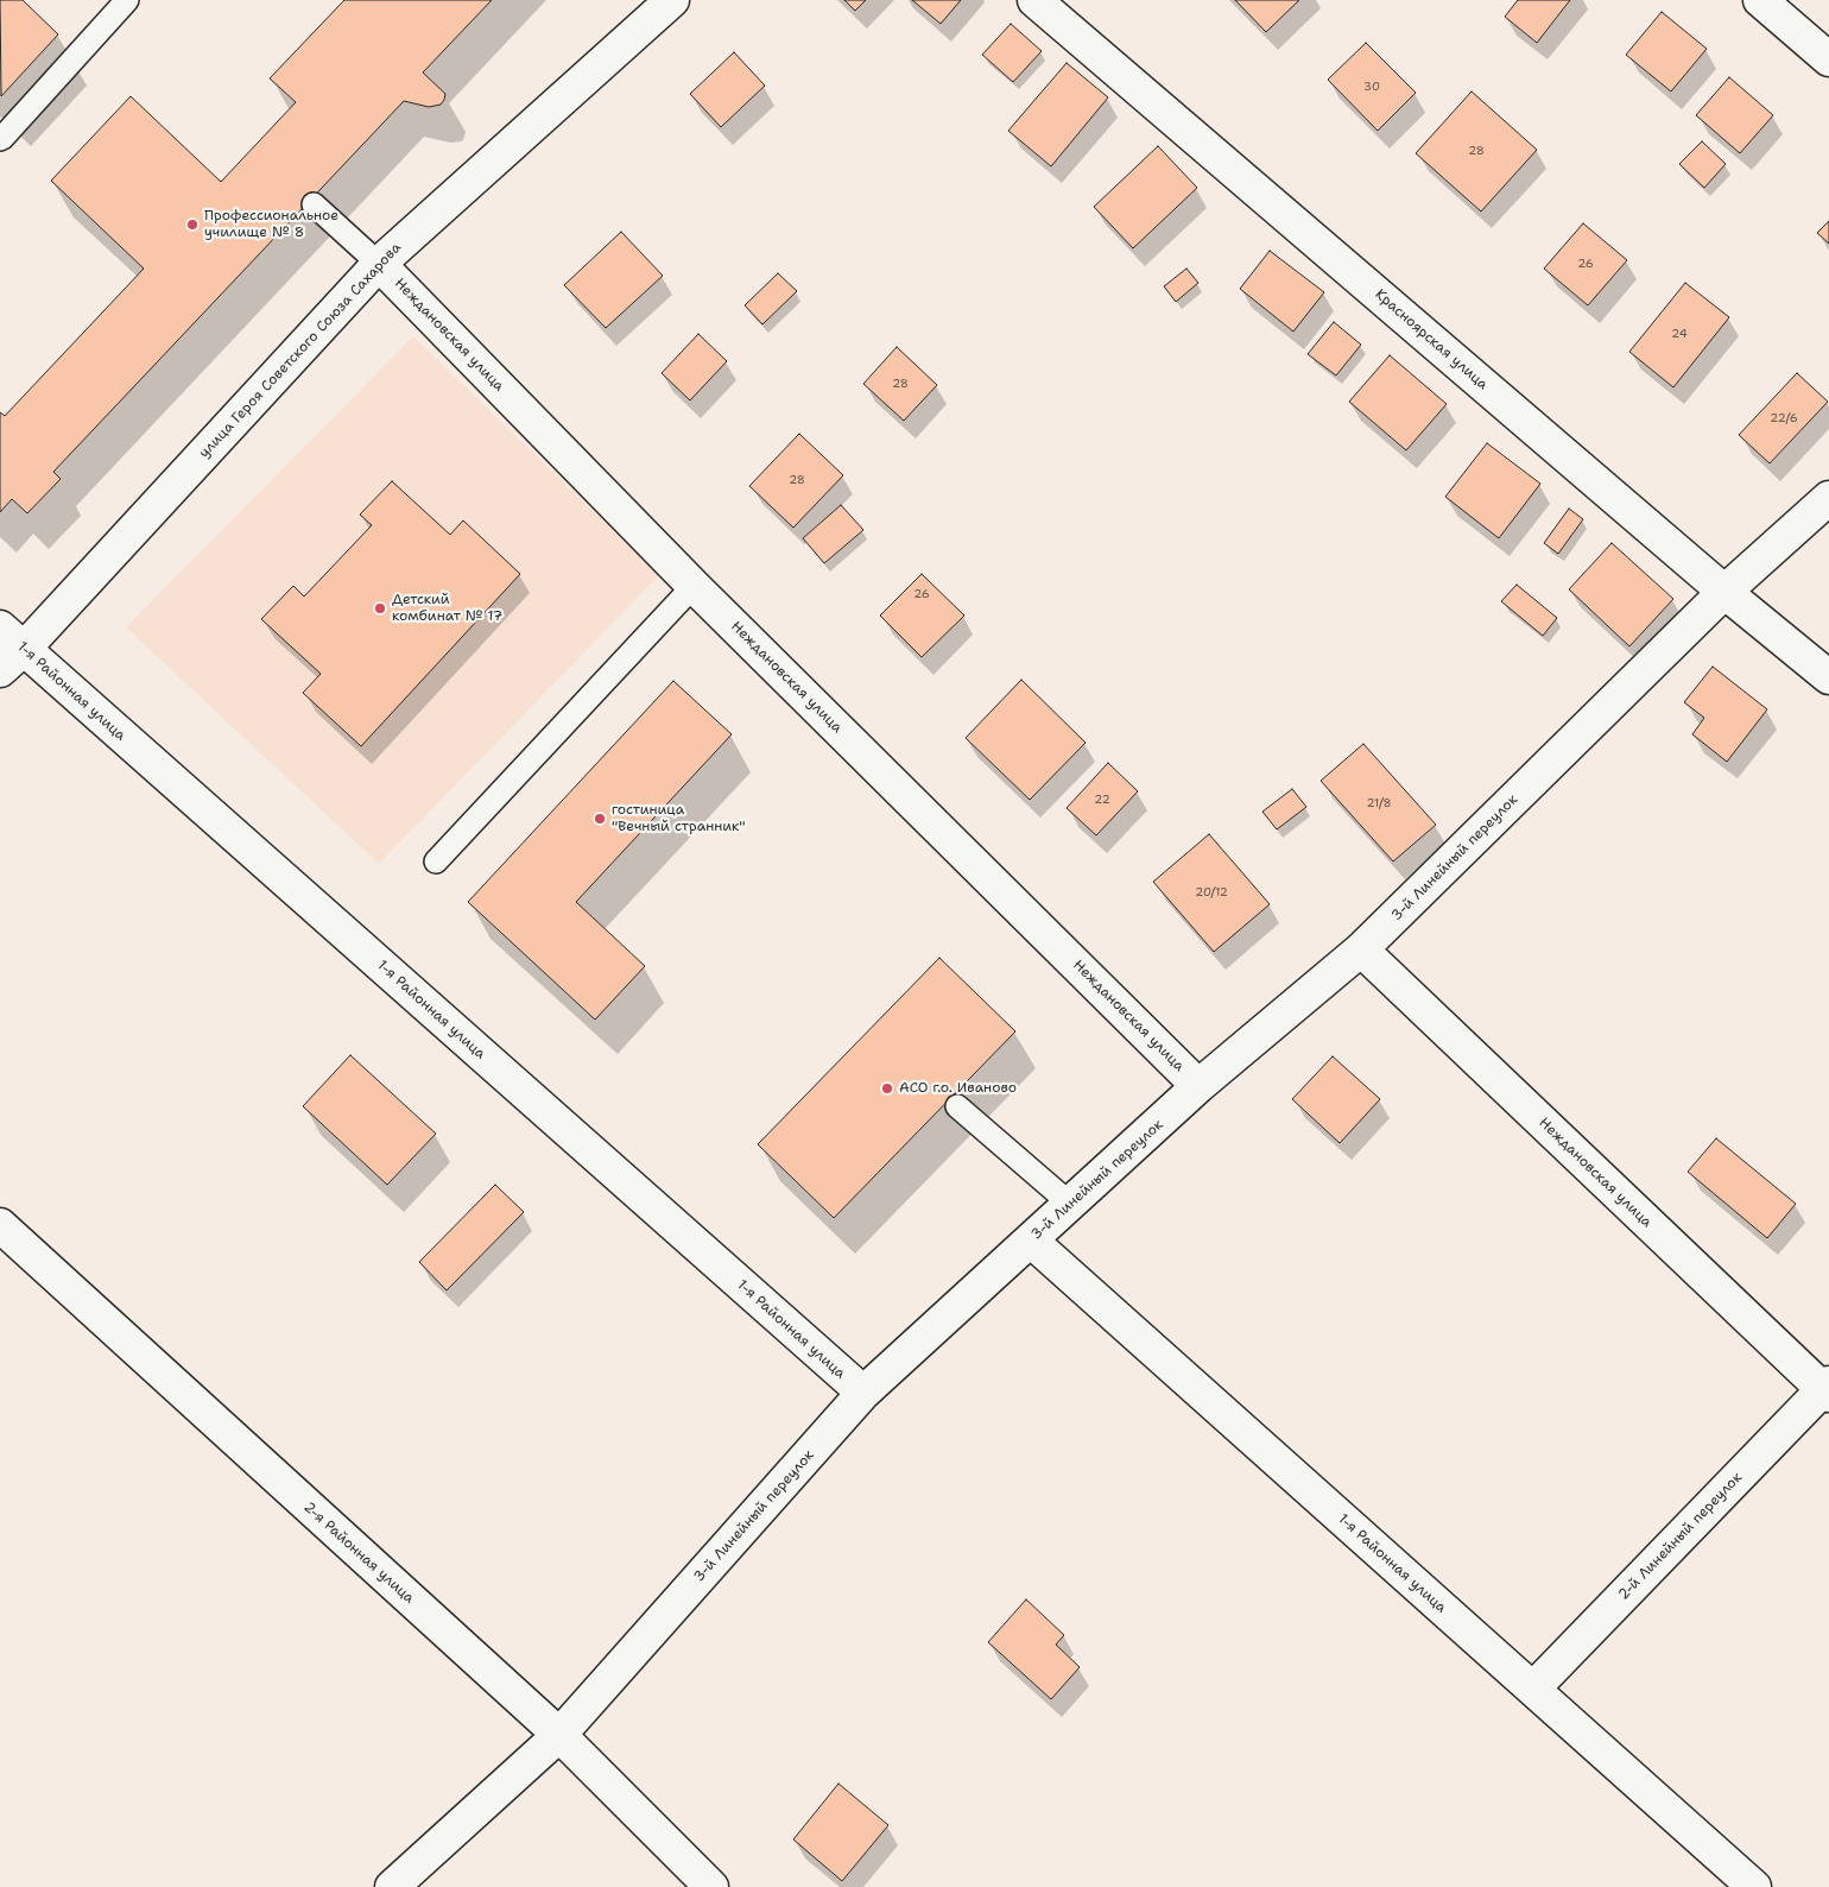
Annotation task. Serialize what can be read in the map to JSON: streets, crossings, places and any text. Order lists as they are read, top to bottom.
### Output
{
  "streets": {
    "street": [
      "Неждановская улица",
      "Красноярская улица",
      "улица Героя Советского Союза Сахарова",
      "1-я Районная улица",
      "3-й Линейный переулок",
      "2-й Линейный переулок",
      "2-я Районная улица"
    ]
  },
  "crossings": [
    ["Неждановская улица", "улица Героя Советского Союза Сахарова"],
    ["Неждановская улица", "3-й Линейный переулок"],
    ["Неждановская улица", "2-й Линейный переулок"],
    ["Красноярская улица", "3-й Линейный переулок"],
    ["улица Героя Советского Союза Сахарова", "1-я Районная улица"],
    ["1-я Районная улица", "3-й Линейный переулок"],
    ["1-я Районная улица", "2-й Линейный переулок"],
    ["3-й Линейный переулок", "2-я Районная улица"]
  ],
  "places": [
    "Профессиональное училище № 8",
    "Детский комбинат № 17",
    "гостиница \"Вечный странник\"",
    "АСО г.о. Иваново"
  ],
  "house_numbers": [
    "30",
    "28",
    "26",
    "24",
    "28",
    "22/6",
    "28",
    "26",
    "22",
    "21/8",
    "20/12"
  ]
}
